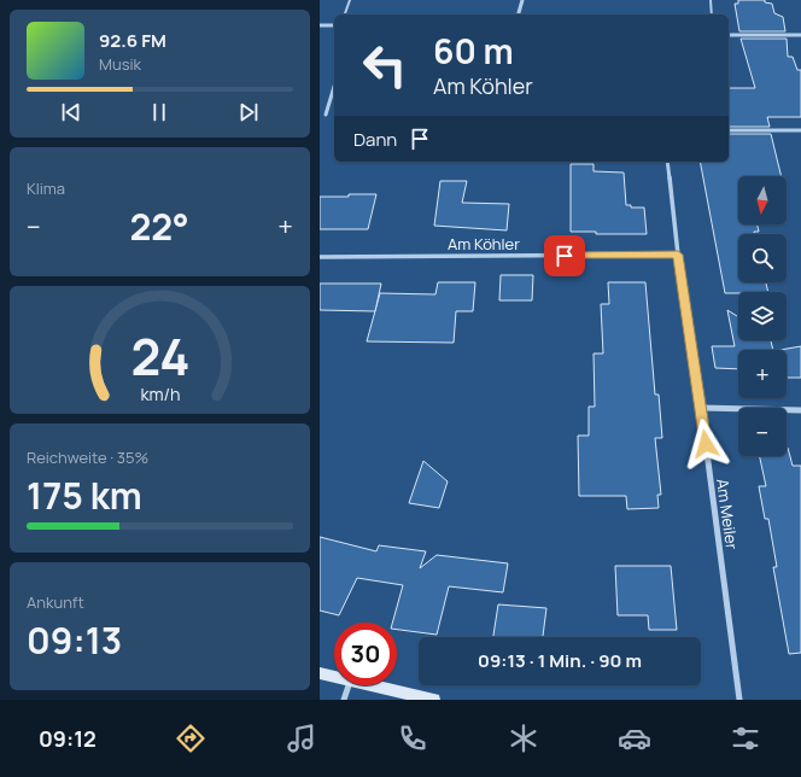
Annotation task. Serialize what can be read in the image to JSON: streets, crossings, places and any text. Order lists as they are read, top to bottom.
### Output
{
  "streets": {
    "street": ["Am Köhler", "Am Meiler"]
  },
  "crossings": [
    ["Am Köhler", "Am Meiler"]
  ],
  "north": "bottom",
  "page": {
    "turn": ["60 m", "Am Köhler"],
    "song": ["92.6 FM", "Musik"],
    "then": "Dann",
    "tile": [
      "Klima",
      ["Reichweite · 35%", "175 km"],
      ["Ankunft", "09:13"]
    ],
    "map_buttons": ["+", "−"],
    "heat": ["−", "22°", "+"],
    "limit": "30",
    "trip": "09:13 · 1 Min. · 90 m",
    "tabs": "09:12",
    "gauge": ["24", "km/h"]
  }
}
